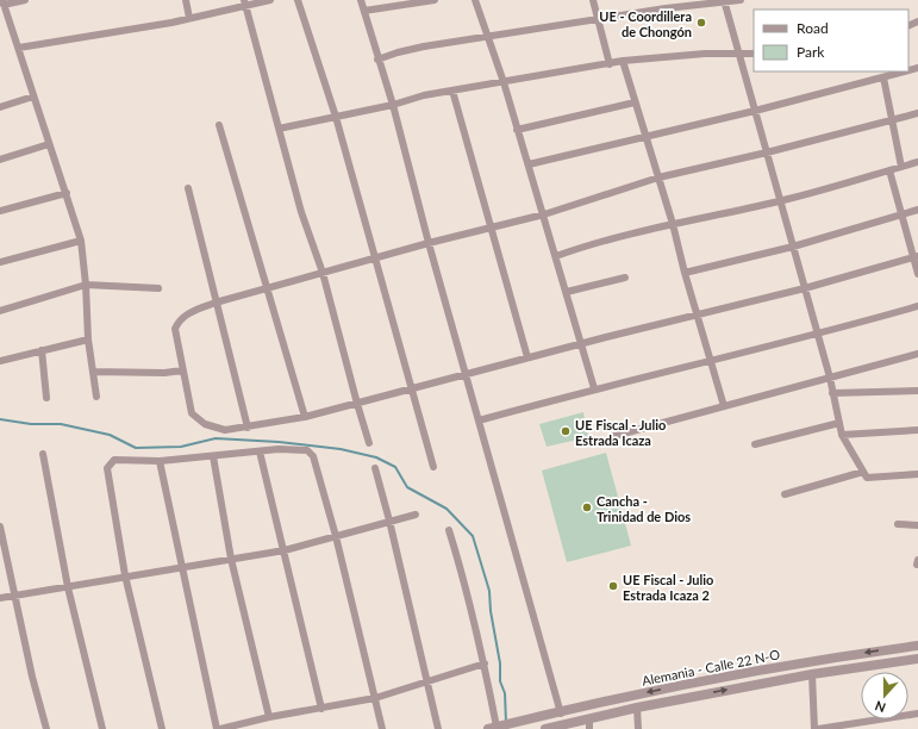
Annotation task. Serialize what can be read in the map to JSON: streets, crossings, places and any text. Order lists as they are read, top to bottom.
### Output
{
  "streets": {
    "street": ["Alemania - Calle 22 N-O"]
  },
  "places": [
    "UE - Coordillera de Chongón",
    "UE Fiscal - Julio Estrada Icaza",
    "Cancha - Trinidad de Dios",
    "UE Fiscal - Julio Estrada Icaza 2"
  ],
  "legend": ["Road", "Park"],
  "north": "bottom"
}
